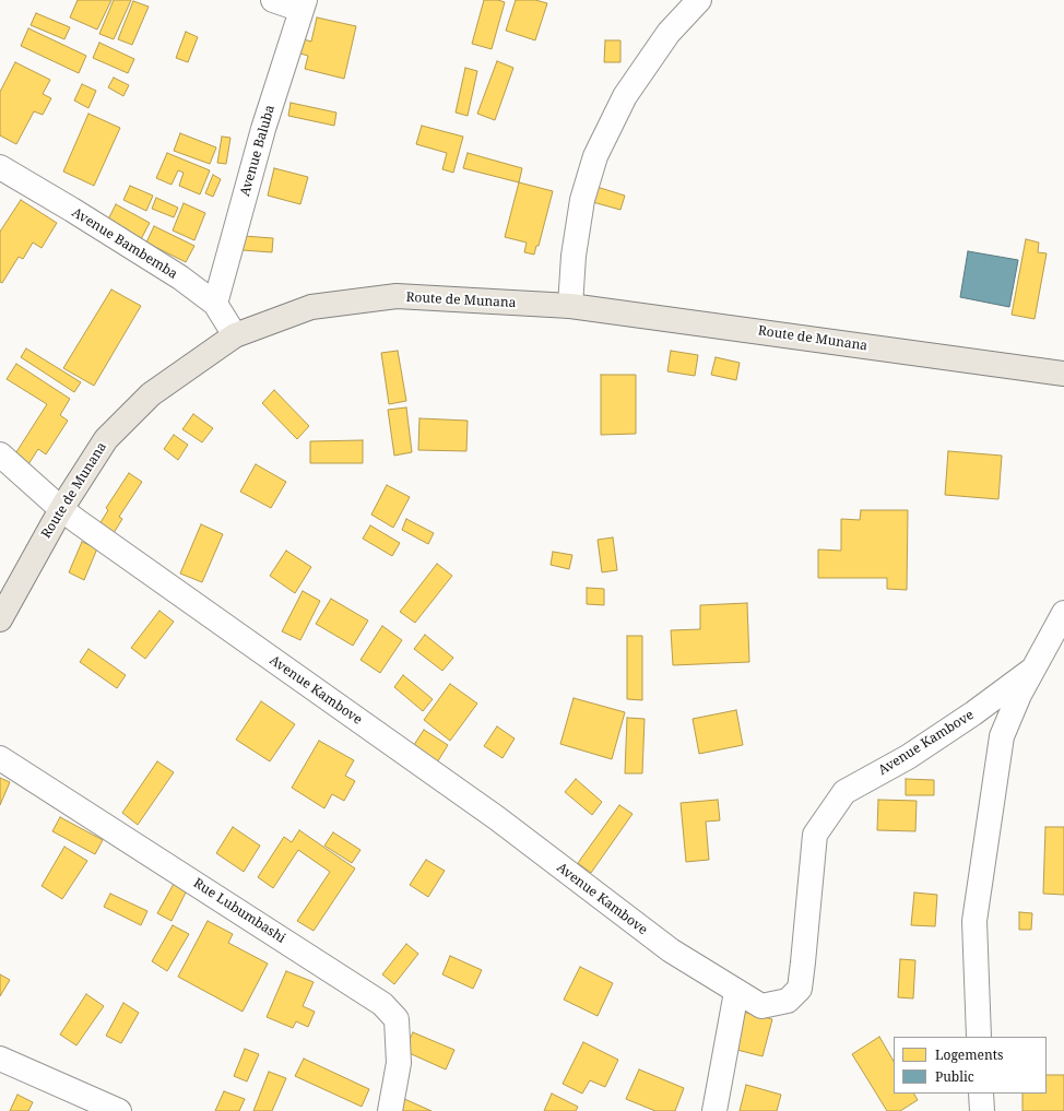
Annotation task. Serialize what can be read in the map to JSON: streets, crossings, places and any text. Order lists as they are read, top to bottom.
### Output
{
  "streets": {
    "main road": ["Route de Munana"],
    "street": [
      "Avenue Baluba",
      "Avenue Bambemba",
      "Avenue Kambove",
      "Rue Lubumbashi"
    ]
  },
  "crossings": [
    ["Avenue Baluba", "Avenue Bambemba"],
    ["Avenue Bambemba", "Route de Munana"],
    ["Route de Munana", "Avenue Kambove"]
  ],
  "legend": ["Logements", "Public"]
}
